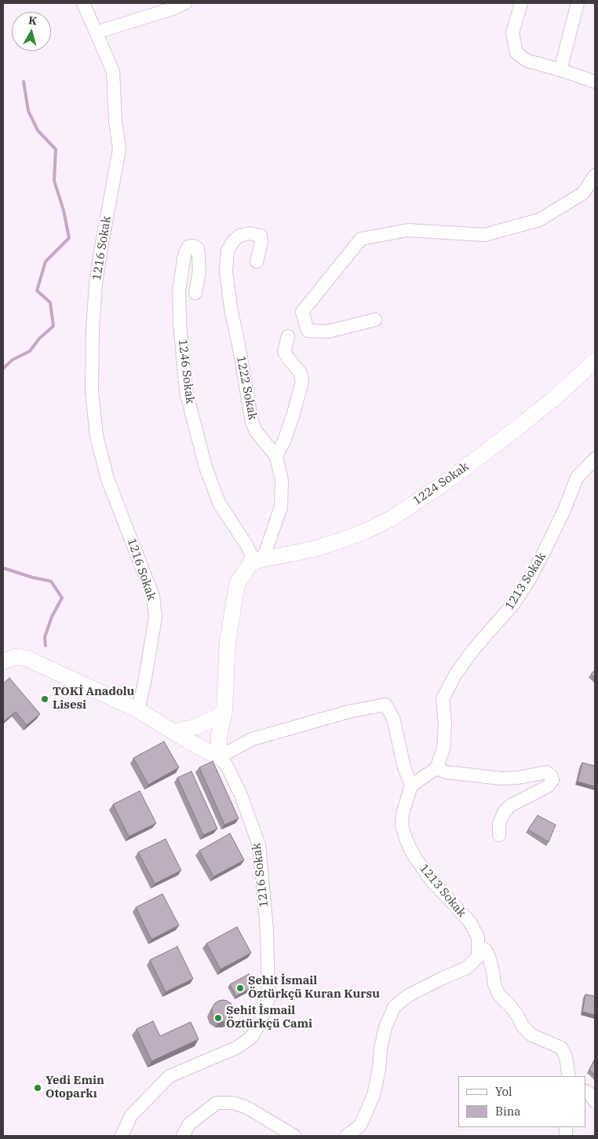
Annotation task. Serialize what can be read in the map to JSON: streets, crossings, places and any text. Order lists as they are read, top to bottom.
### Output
{
  "streets": {
    "main road": ["1216 Sokak", "1222 Sokak", "1224 Sokak"],
    "street": ["1246 Sokak", "1213 Sokak"]
  },
  "crossings": [
    ["1216 Sokak", "1222 Sokak"],
    ["1246 Sokak", "1222 Sokak"],
    ["1246 Sokak", "1224 Sokak"],
    ["1222 Sokak", "1224 Sokak"]
  ],
  "places": [
    "TOKİ Anadolu Lisesi",
    "Şehit İsmail Öztürkçü Kuran Kursu",
    "Şehit İsmail Öztürkçü Cami",
    "Yedi Emin Otoparkı"
  ],
  "legend": ["Yol", "Bina"],
  "north": "top"
}
